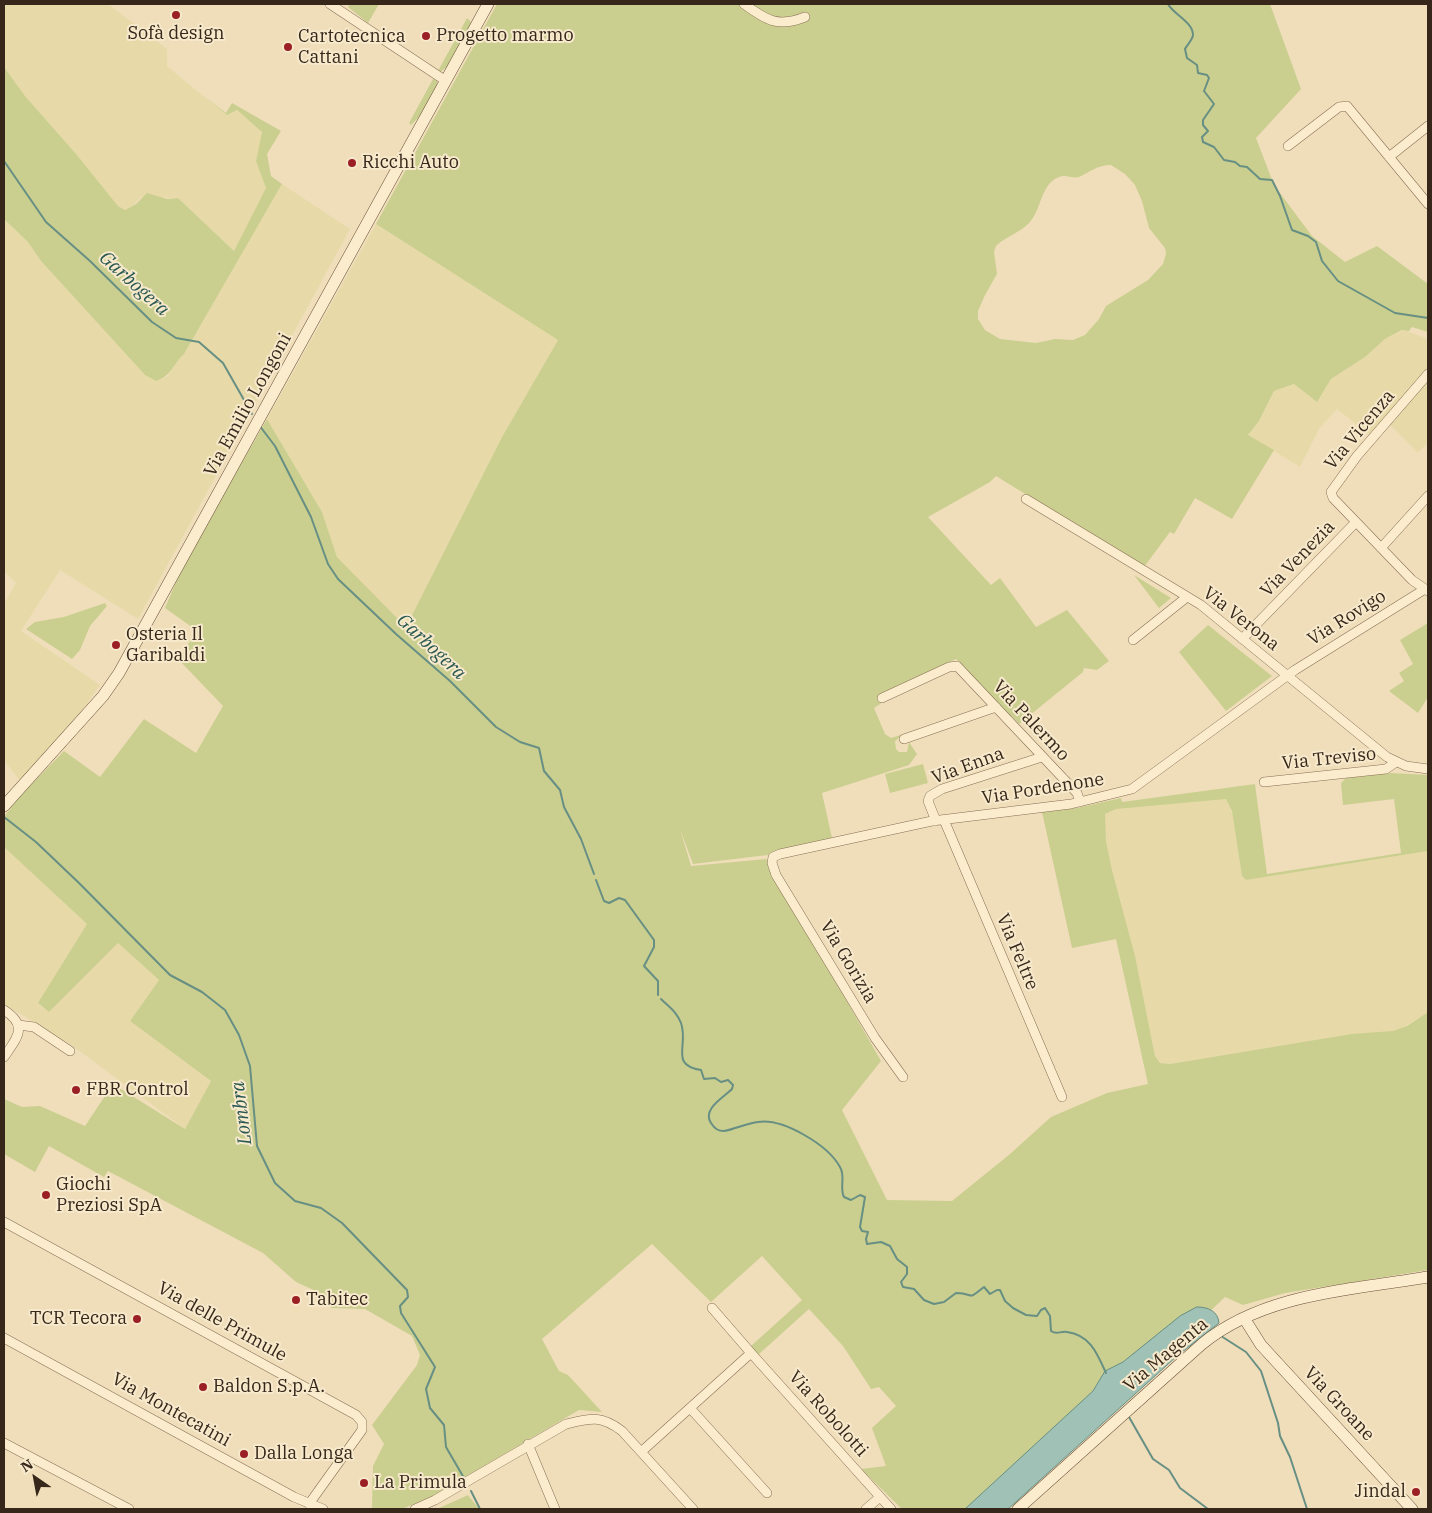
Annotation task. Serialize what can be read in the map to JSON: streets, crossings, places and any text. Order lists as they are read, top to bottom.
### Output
{
  "streets": {
    "street": [
      "Via Emilio Longoni",
      "Via Vicenza",
      "Via Venezia",
      "Via Rovigo",
      "Via Verona",
      "Via Palermo",
      "Via Treviso",
      "Via Enna",
      "Via Pordenone",
      "Via Feltre",
      "Via Gorizia",
      "Via delle Primule",
      "Via Magenta",
      "Via Groane",
      "Via Montecatini",
      "Via Robolotti"
    ]
  },
  "crossings": [
    ["Via Vicenza", "Via Venezia"],
    ["Via Vicenza", "Via Rovigo"],
    ["Via Venezia", "Via Verona"],
    ["Via Rovigo", "Via Verona"],
    ["Via Rovigo", "Via Pordenone"],
    ["Via Verona", "Via Treviso"],
    ["Via Verona", "Via Pordenone"],
    ["Via Palermo", "Via Enna"],
    ["Via Palermo", "Via Pordenone"],
    ["Via Enna", "Via Pordenone"],
    ["Via Enna", "Via Feltre"],
    ["Via Pordenone", "Via Feltre"],
    ["Via Pordenone", "Via Gorizia"],
    ["Via delle Primule", "Via Montecatini"],
    ["Via Magenta", "Via Groane"]
  ],
  "water": ["Garbogera", "Lombra"],
  "places": [
    "Sofà design",
    "Progetto marmo",
    "Cartotecnica Cattani",
    "Ricchi Auto",
    "Osteria Il Garibaldi",
    "FBR Control",
    "Giochi Preziosi SpA",
    "Tabitec",
    "TCR Tecora",
    "Baldon S.p.A.",
    "Dalla Longa",
    "La Primula",
    "Jindal"
  ],
  "north": "top left"
}
